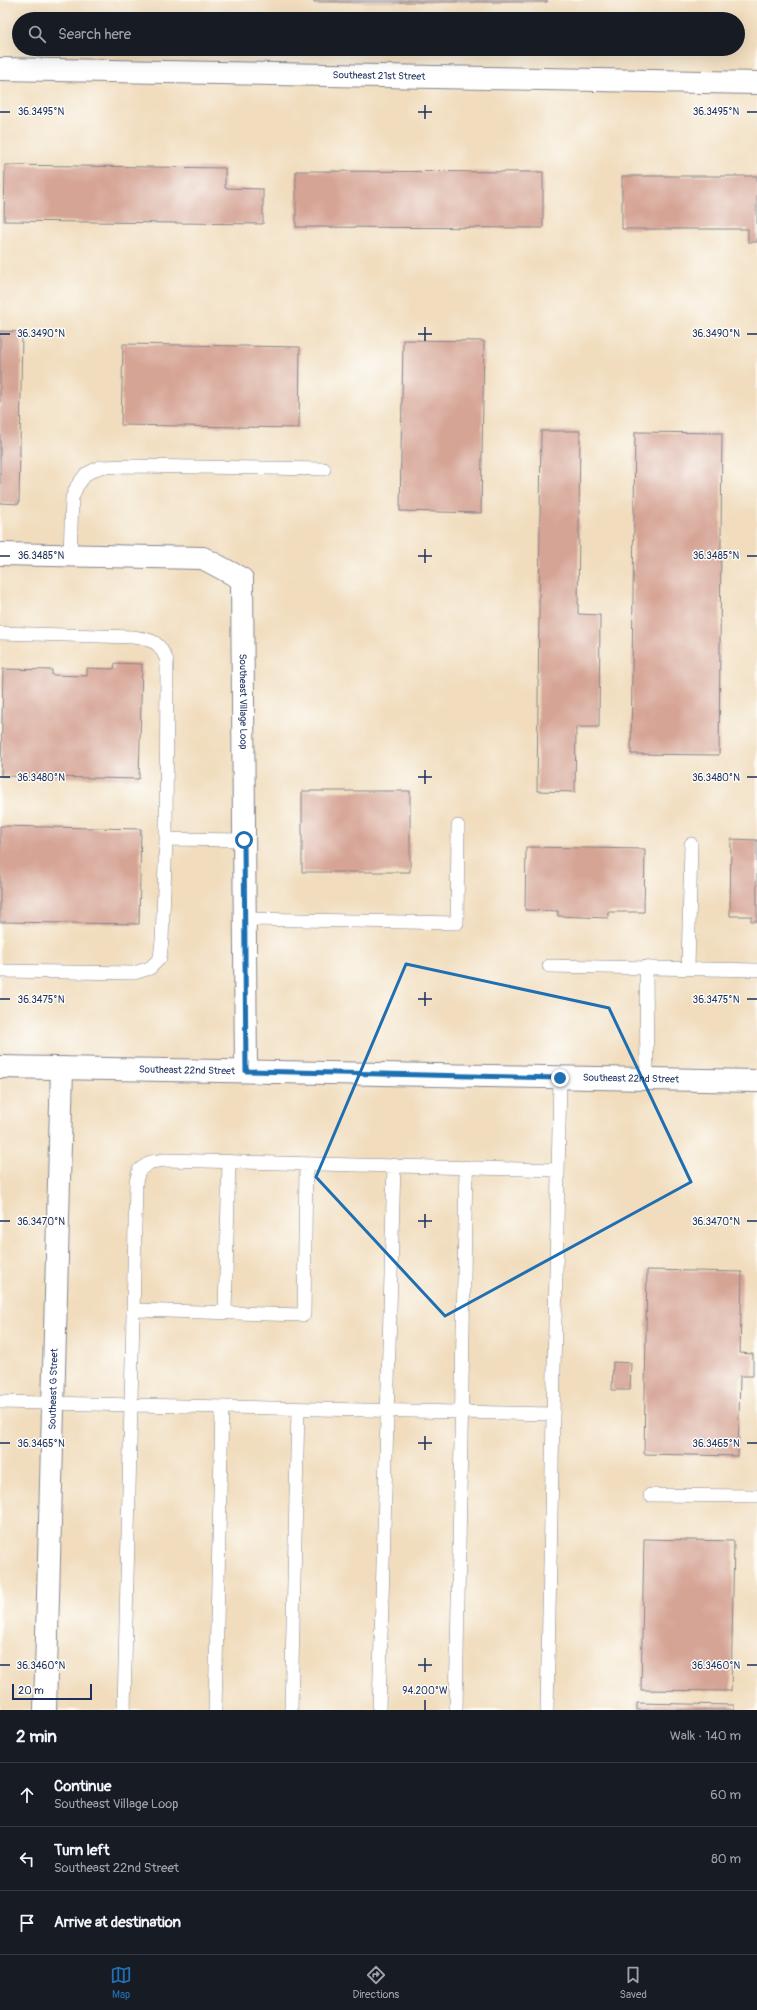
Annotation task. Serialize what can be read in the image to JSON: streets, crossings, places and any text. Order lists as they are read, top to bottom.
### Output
{
  "streets": {
    "street": [
      "Southeast 21st Street",
      "Southeast Village Loop",
      "Southeast 22nd Street",
      "Southeast G Street"
    ]
  },
  "crossings": [
    ["Southeast Village Loop", "Southeast 22nd Street"],
    ["Southeast 22nd Street", "Southeast G Street"]
  ],
  "scale_bar": "20 m",
  "page": {
    "search": "Search here",
    "scale": "20 m",
    "heading": ["2 min", "Walk · 140 m"],
    "list": [
      ["Continue", "Southeast Village Loop", "60 m"],
      ["Turn left", "Southeast 22nd Street", "80 m"],
      "Arrive at destination"
    ],
    "nav": ["Map", "Directions", "Saved"]
  },
  "coordinates": [
    "36.3495°N",
    "36.3490°N",
    "36.3485°N",
    "36.3480°N",
    "36.3475°N",
    "36.3470°N",
    "36.3465°N",
    "36.3460°N",
    "94.200°W"
  ]
}
